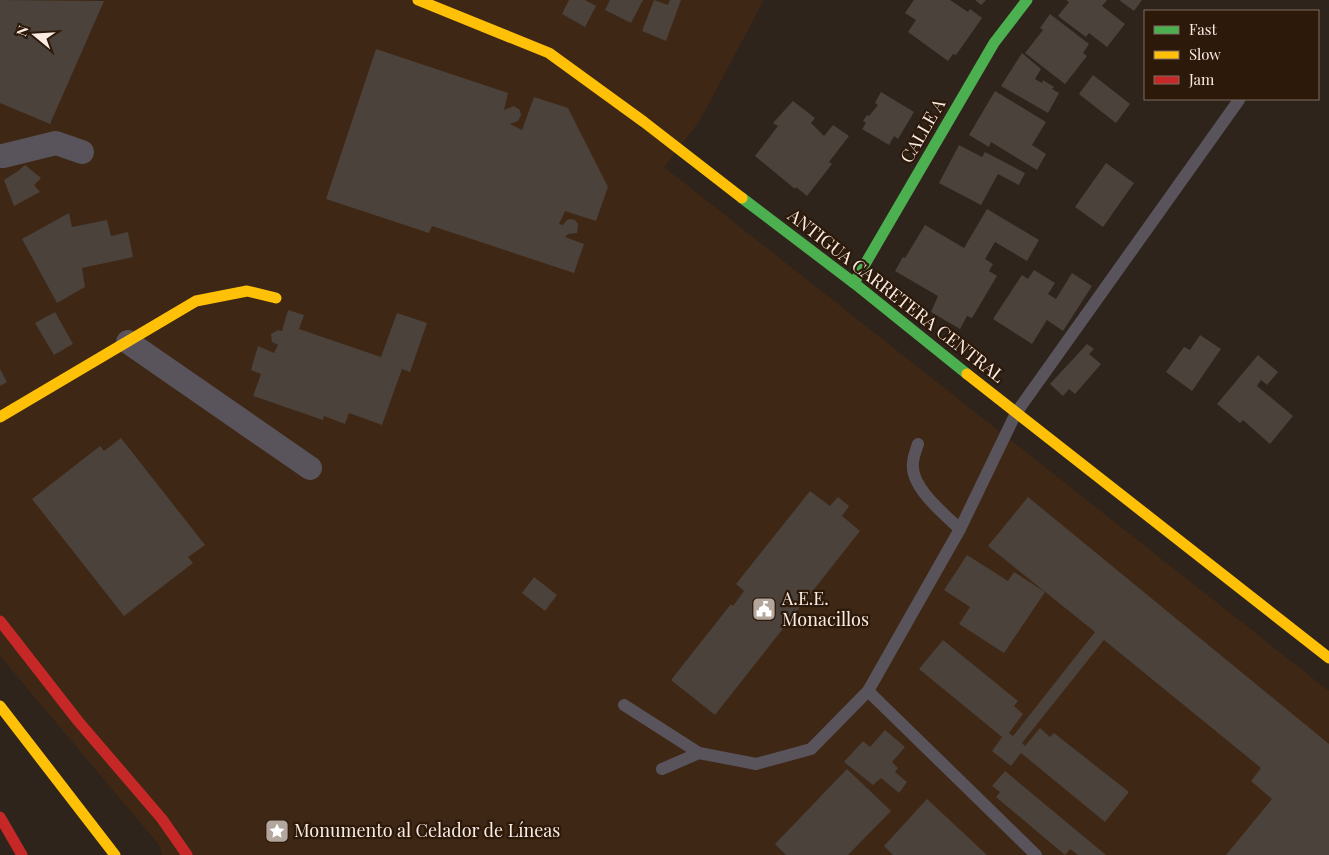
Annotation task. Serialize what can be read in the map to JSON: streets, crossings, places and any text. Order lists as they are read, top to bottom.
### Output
{
  "streets": {
    "main road": ["CALLE A", "ANTIGUA CARRETERA CENTRAL"]
  },
  "crossings": [
    ["CALLE A", "ANTIGUA CARRETERA CENTRAL"]
  ],
  "places": {
    "public building": ["A.E.E. Monacillos"],
    "place": ["Monumento al Celador de Líneas"]
  },
  "legend": ["Fast", "Slow", "Jam"],
  "north": "left"
}
